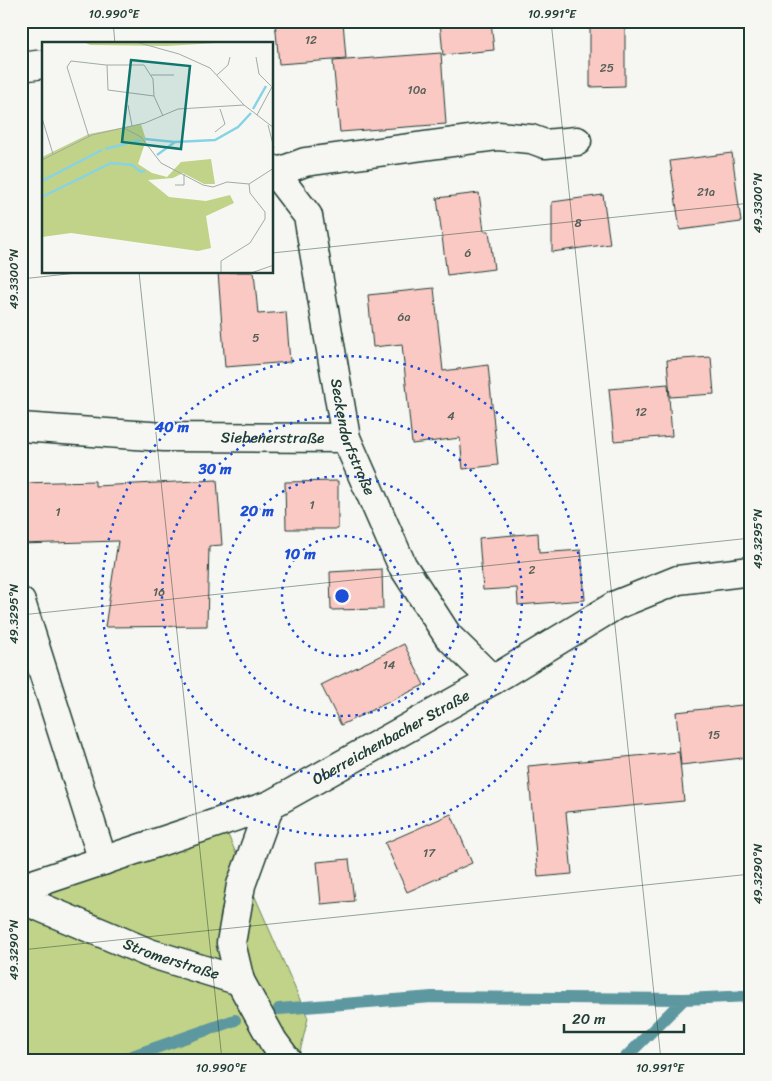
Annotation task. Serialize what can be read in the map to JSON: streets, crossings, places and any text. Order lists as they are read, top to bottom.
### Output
{
  "streets": {
    "street": [
      "Seckendorfstraße",
      "Siebenerstraße",
      "Oberreichenbacher Straße",
      "Stromerstraße"
    ]
  },
  "crossings": [
    ["Seckendorfstraße", "Siebenerstraße"],
    ["Seckendorfstraße", "Oberreichenbacher Straße"]
  ],
  "house_numbers": [
    "12",
    "25",
    "10a",
    "21a",
    "8",
    "6",
    "6a",
    "5",
    "12",
    "4",
    "1",
    "1",
    "2",
    "16",
    "14",
    "15",
    "17"
  ],
  "scale_bar": "20 m",
  "coordinates": [
    "10.990°E",
    "10.991°E",
    "49.3300°N",
    "49.3295°N",
    "49.3290°N"
  ],
  "rings": [
    "40 m",
    "30 m",
    "20 m",
    "10 m"
  ]
}
